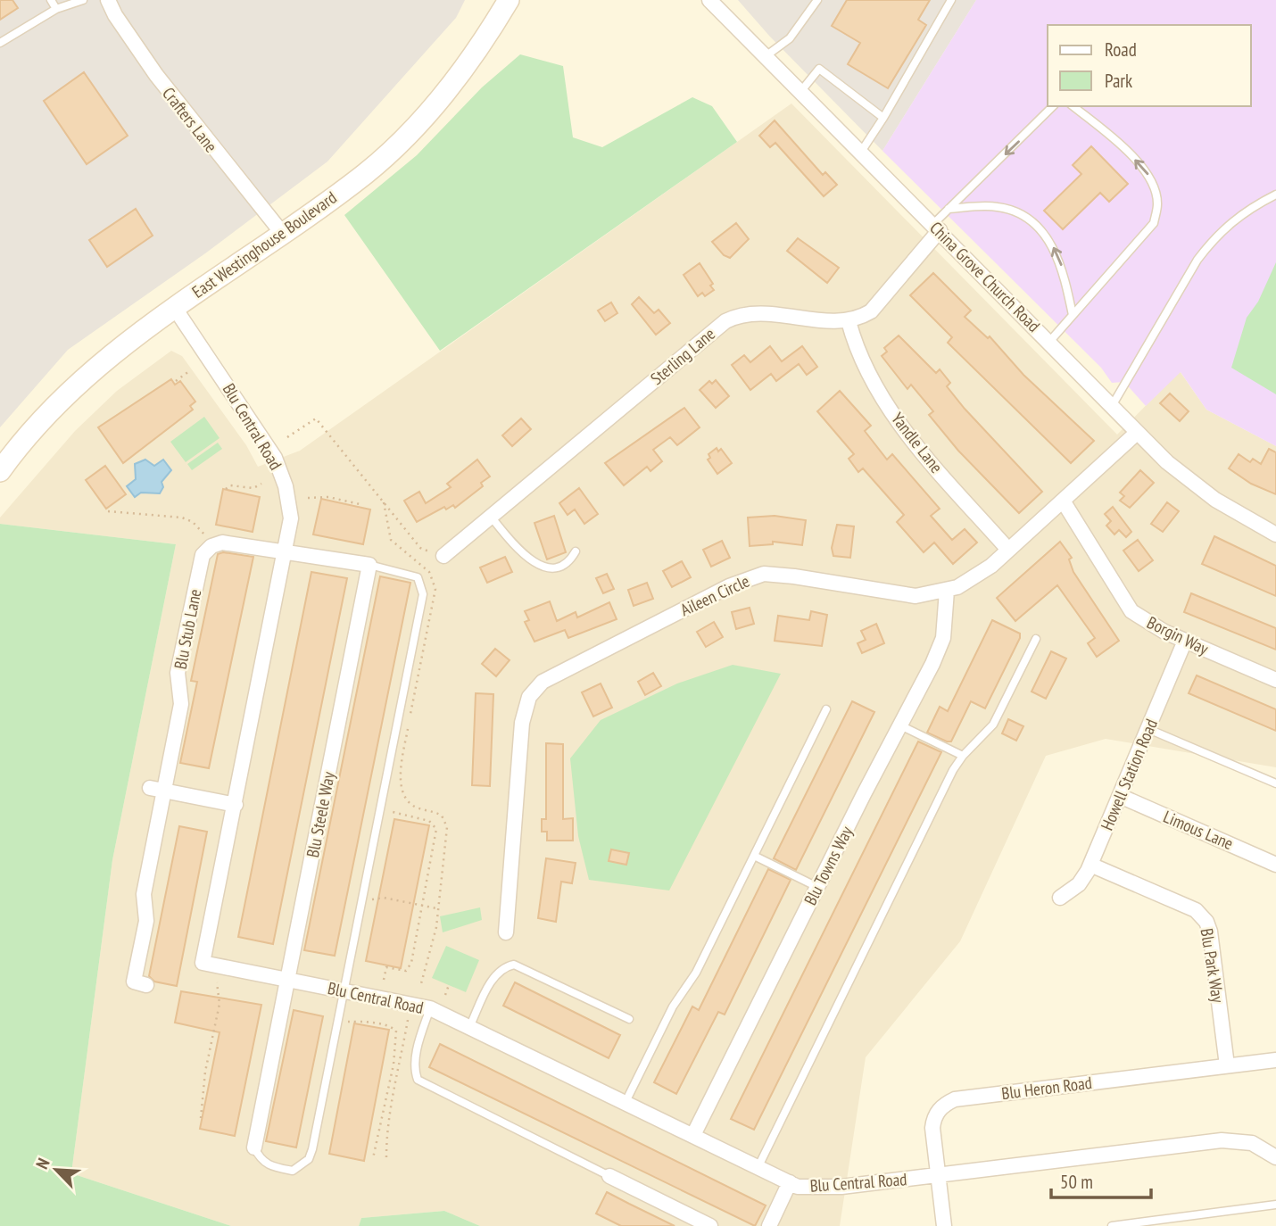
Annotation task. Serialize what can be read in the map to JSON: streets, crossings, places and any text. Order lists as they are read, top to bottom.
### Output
{
  "streets": {
    "main road": ["East Westinghouse Boulevard"],
    "street": [
      "Crafters Lane",
      "China Grove Church Road",
      "Sterling Lane",
      "Blu Central Road",
      "Yandle Lane",
      "Aileen Circle",
      "Blu Stub Lane",
      "Borgin Way",
      "Howell Station Road",
      "Blu Steele Way",
      "Limous Lane",
      "Blu Towns Way",
      "Blu Park Way",
      "Blu Heron Road"
    ]
  },
  "crossings": [
    ["Crafters Lane", "East Westinghouse Boulevard"],
    ["East Westinghouse Boulevard", "Blu Central Road"],
    ["China Grove Church Road", "Aileen Circle"],
    ["Sterling Lane", "Yandle Lane"],
    ["Blu Central Road", "Blu Steele Way"],
    ["Blu Central Road", "Blu Towns Way"],
    ["Blu Central Road", "Blu Heron Road"],
    ["Yandle Lane", "Aileen Circle"],
    ["Aileen Circle", "Borgin Way"],
    ["Aileen Circle", "Blu Towns Way"],
    ["Borgin Way", "Howell Station Road"],
    ["Howell Station Road", "Limous Lane"],
    ["Howell Station Road", "Blu Park Way"],
    ["Blu Park Way", "Blu Heron Road"]
  ],
  "legend": ["Road", "Park"],
  "scale_bar": "50 m",
  "north": "top left"
}
